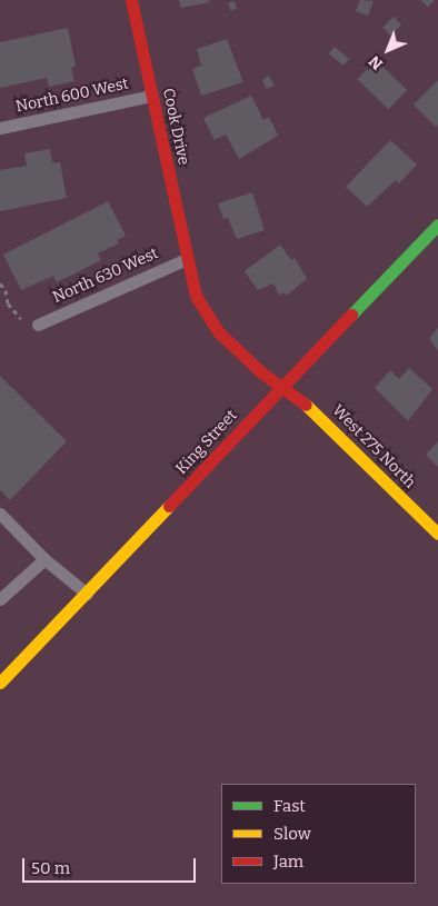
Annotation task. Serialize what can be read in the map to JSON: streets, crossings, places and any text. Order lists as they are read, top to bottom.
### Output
{
  "streets": {
    "street": ["Cook Drive", "King Street", "West 275 North"],
    "lane": ["North 600 West", "North 630 West"]
  },
  "crossings": [
    ["North 600 West", "Cook Drive"],
    ["Cook Drive", "North 630 West"],
    ["Cook Drive", "King Street"],
    ["Cook Drive", "West 275 North"],
    ["King Street", "West 275 North"]
  ],
  "legend": ["Fast", "Slow", "Jam"],
  "scale_bar": "50 m",
  "north": "bottom left"
}
